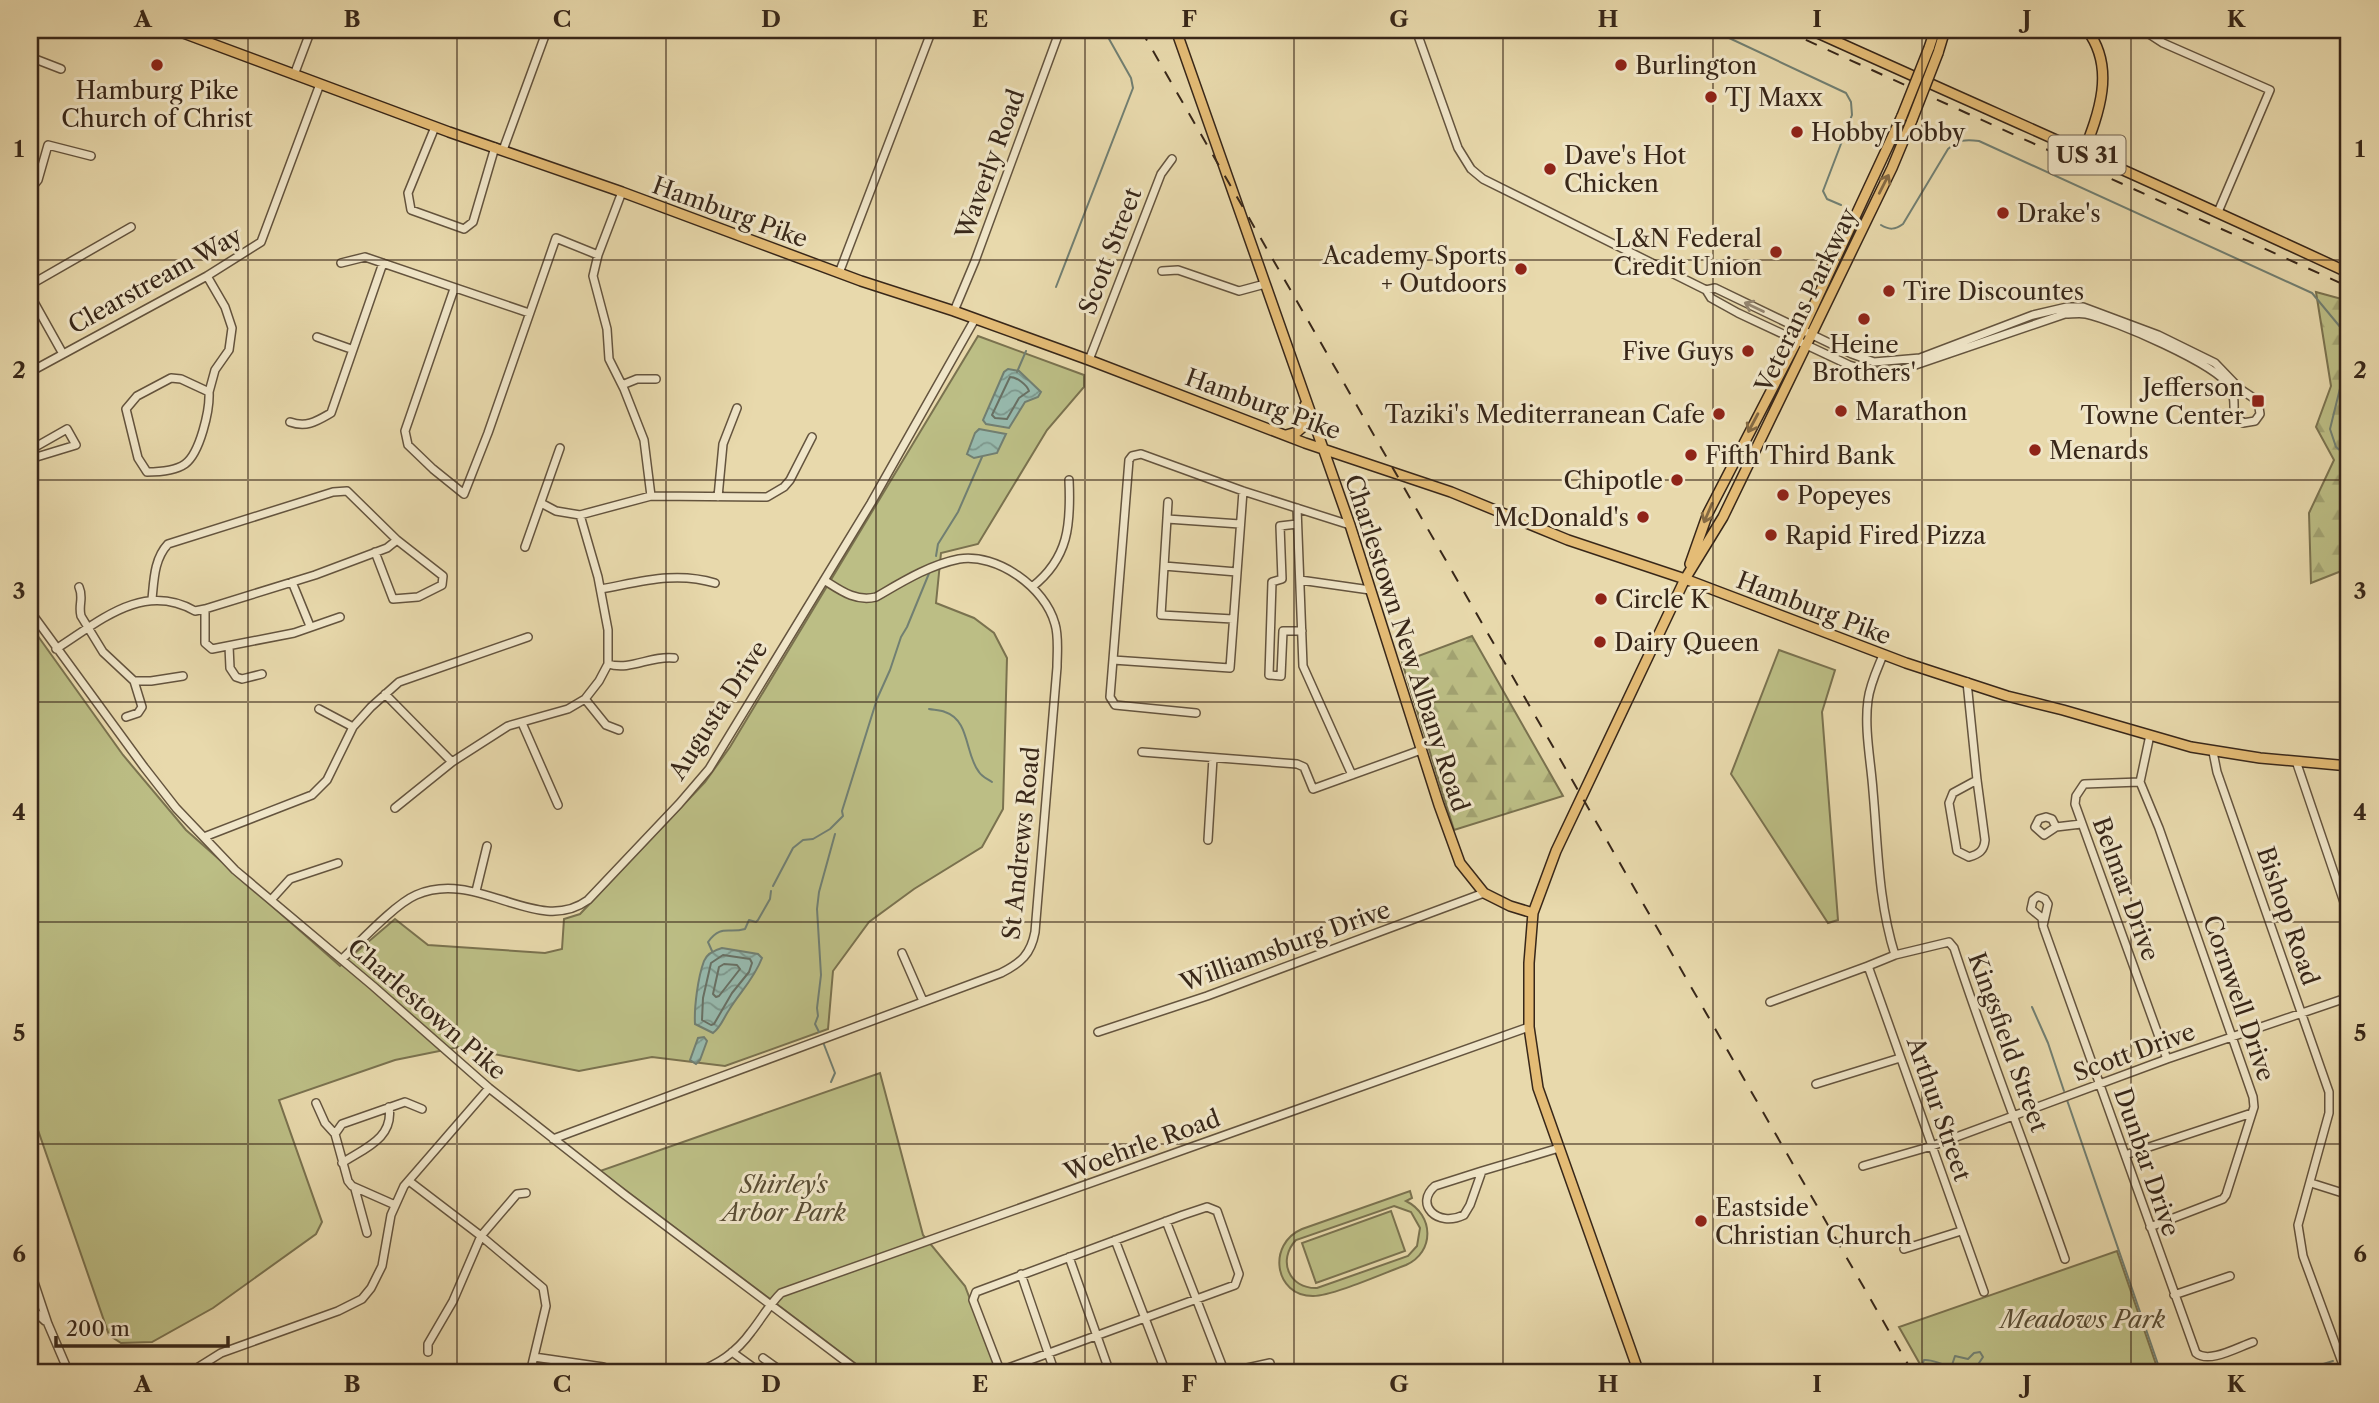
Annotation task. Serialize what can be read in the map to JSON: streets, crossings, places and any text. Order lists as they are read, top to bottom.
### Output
{
  "streets": {
    "main road": [
      "US 31",
      "Hamburg Pike",
      "Veterans Parkway",
      "Charlestown New Albany Road"
    ],
    "street": [
      "Waverly Road",
      "Scott Street",
      "Clearstream Way",
      "Augusta Drive",
      "St Andrews Road",
      "Belmar Drive",
      "Bishop Road",
      "Williamsburg Drive",
      "Cornwell Drive",
      "Charlestown Pike",
      "Kingsfield Street",
      "Scott Drive",
      "Arthur Street",
      "Woehrle Road",
      "Dunbar Drive"
    ]
  },
  "crossings": [
    ["Waverly Road", "Hamburg Pike"],
    ["Hamburg Pike", "Scott Street"],
    ["Hamburg Pike", "Clearstream Way"],
    ["Hamburg Pike", "Veterans Parkway"],
    ["Hamburg Pike", "Charlestown New Albany Road"],
    ["Hamburg Pike", "Augusta Drive"],
    ["Hamburg Pike", "Bishop Road"],
    ["Veterans Parkway", "Charlestown New Albany Road"],
    ["Veterans Parkway", "Woehrle Road"],
    ["Charlestown New Albany Road", "Williamsburg Drive"],
    ["Augusta Drive", "St Andrews Road"],
    ["Augusta Drive", "Charlestown Pike"],
    ["St Andrews Road", "Charlestown Pike"],
    ["Belmar Drive", "Cornwell Drive"],
    ["Belmar Drive", "Scott Drive"],
    ["Bishop Road", "Scott Drive"],
    ["Cornwell Drive", "Scott Drive"],
    ["Cornwell Drive", "Dunbar Drive"],
    ["Charlestown Pike", "Woehrle Road"],
    ["Kingsfield Street", "Scott Drive"],
    ["Scott Drive", "Arthur Street"],
    ["Scott Drive", "Dunbar Drive"]
  ],
  "parks": ["Shirley's Arbor Park", "Meadows Park"],
  "places": {
    "other": [
      "Hamburg Pike Church of Christ",
      "Burlington",
      "TJ Maxx",
      "Hobby Lobby",
      "Dave's Hot Chicken",
      "Drake's",
      "L&N Federal Credit Union",
      "Academy Sports + Outdoors",
      "Tire Discountes",
      "Heine Brothers'",
      "Five Guys",
      "Marathon",
      "Taziki's Mediterranean Cafe",
      "Menards",
      "Fifth Third Bank",
      "Chipotle",
      "Popeyes",
      "McDonald's",
      "Rapid Fired Pizza",
      "Circle K",
      "Dairy Queen",
      "Eastside Christian Church"
    ],
    "transit": ["Jefferson Towne Center"]
  },
  "scale_bar": "200 m",
  "grid": {
    "columns": [
      "A",
      "B",
      "C",
      "D",
      "E",
      "F",
      "G",
      "H",
      "I",
      "J",
      "K"
    ],
    "rows": [
      "1",
      "2",
      "3",
      "4",
      "5",
      "6"
    ]
  }
}
